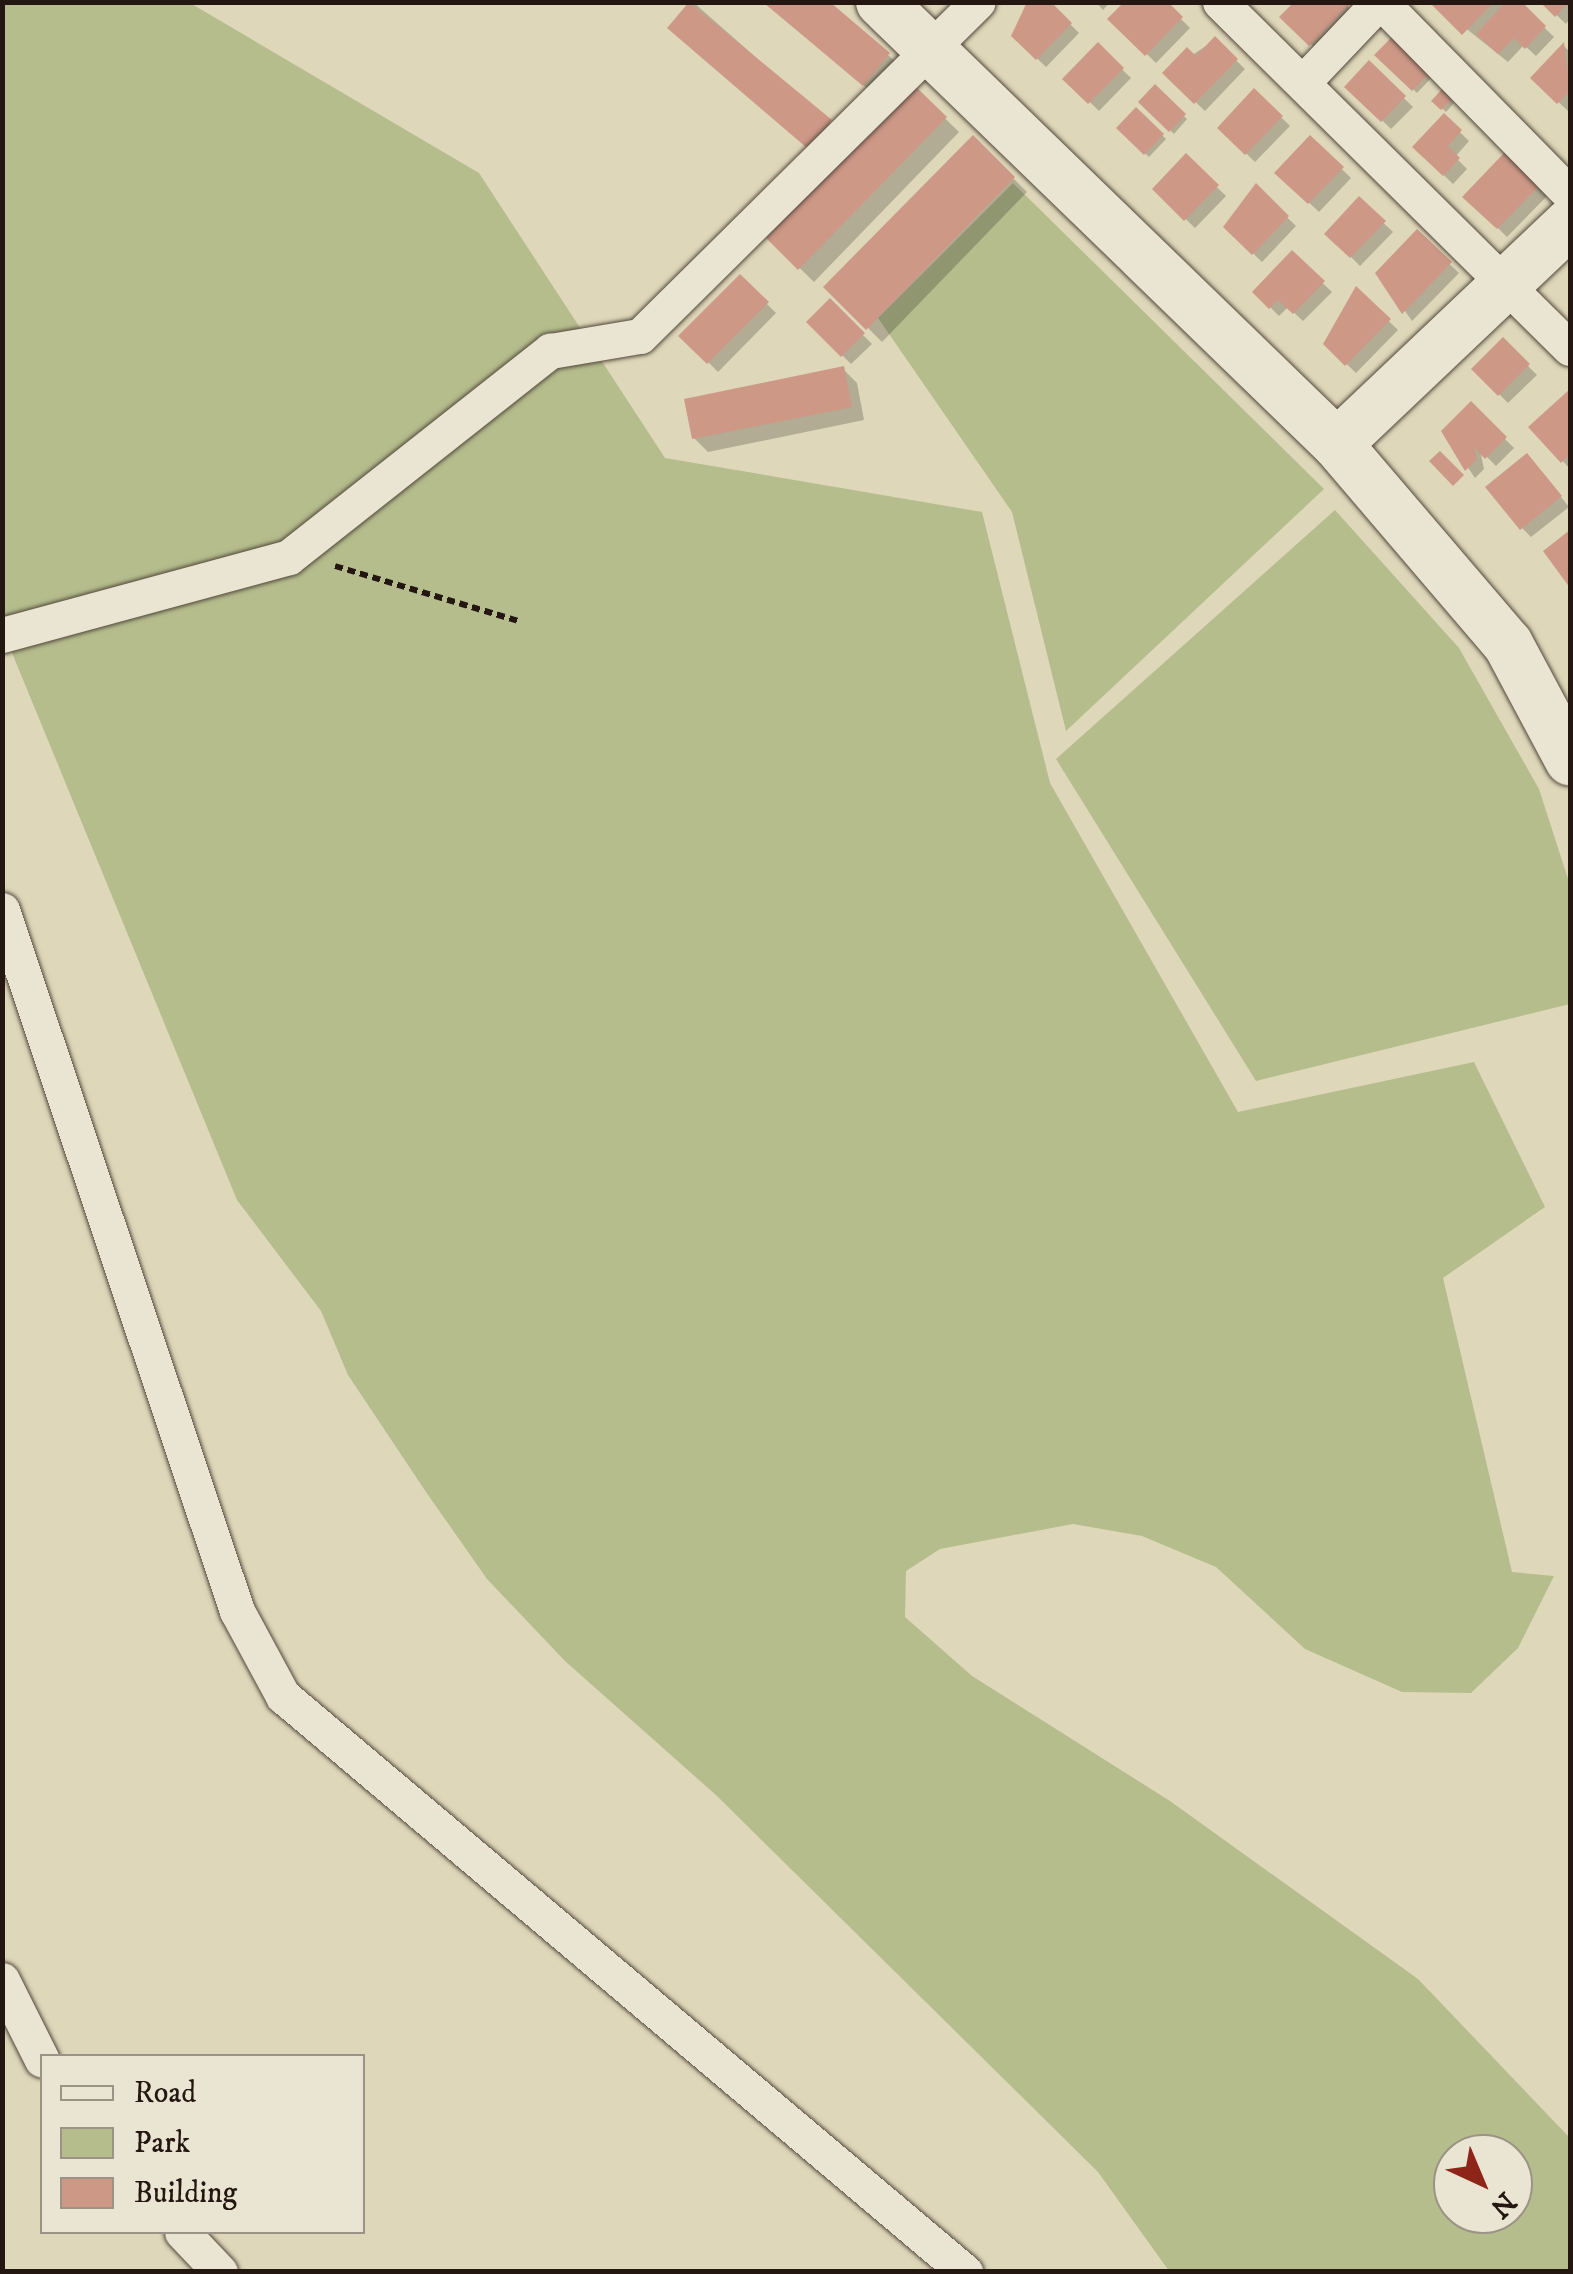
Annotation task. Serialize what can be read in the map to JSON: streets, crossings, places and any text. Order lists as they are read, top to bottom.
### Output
{
  "legend": ["Road", "Park", "Building"],
  "north": "bottom right"
}
